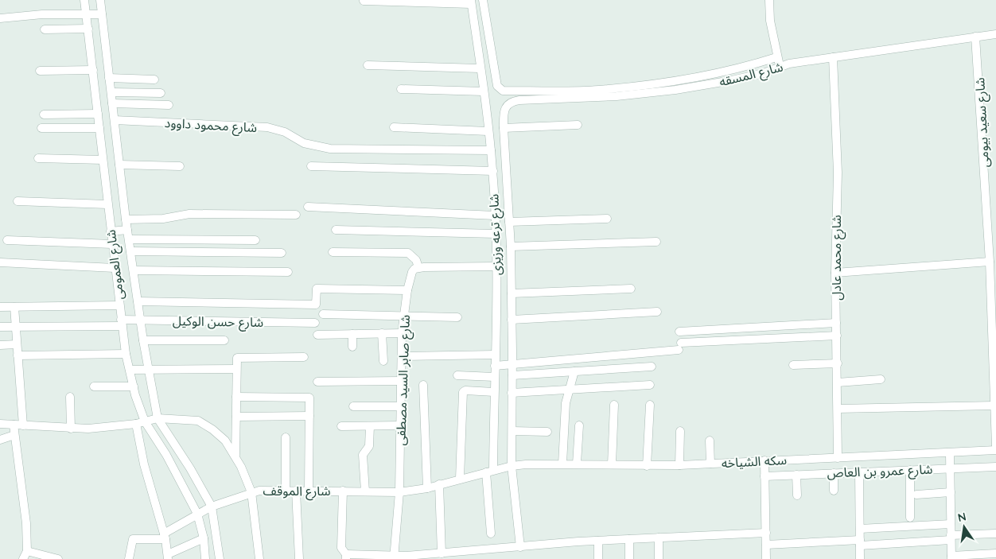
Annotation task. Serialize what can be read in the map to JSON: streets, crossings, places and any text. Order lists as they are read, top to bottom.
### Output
{
  "streets": {
    "street": [
      "شارع المسقه",
      "شارع سعيد بيومى",
      "شارع محمود داوود",
      "شارع ترعه وزيزى",
      "شارع محمد عادل",
      "شارع العمومى",
      "شارع حسن الوكيل",
      "شارع صابر السيد مصطفى",
      "سكه الشياخه",
      "شارع عمرو بن العاص",
      "شارع الموقف"
    ]
  },
  "crossings": [
    ["شارع المسقه", "شارع سعيد بيومى"],
    ["شارع المسقه", "شارع ترعه وزيزى"],
    ["شارع المسقه", "شارع محمد عادل"],
    ["شارع محمود داوود", "شارع ترعه وزيزى"],
    ["شارع محمود داوود", "شارع العمومى"],
    ["شارع ترعه وزيزى", "سكه الشياخه"],
    ["شارع محمد عادل", "سكه الشياخه"],
    ["شارع محمد عادل", "شارع عمرو بن العاص"],
    ["شارع العمومى", "شارع حسن الوكيل"],
    ["شارع العمومى", "شارع الموقف"],
    ["شارع صابر السيد مصطفى", "شارع الموقف"]
  ],
  "north": "top"
}
